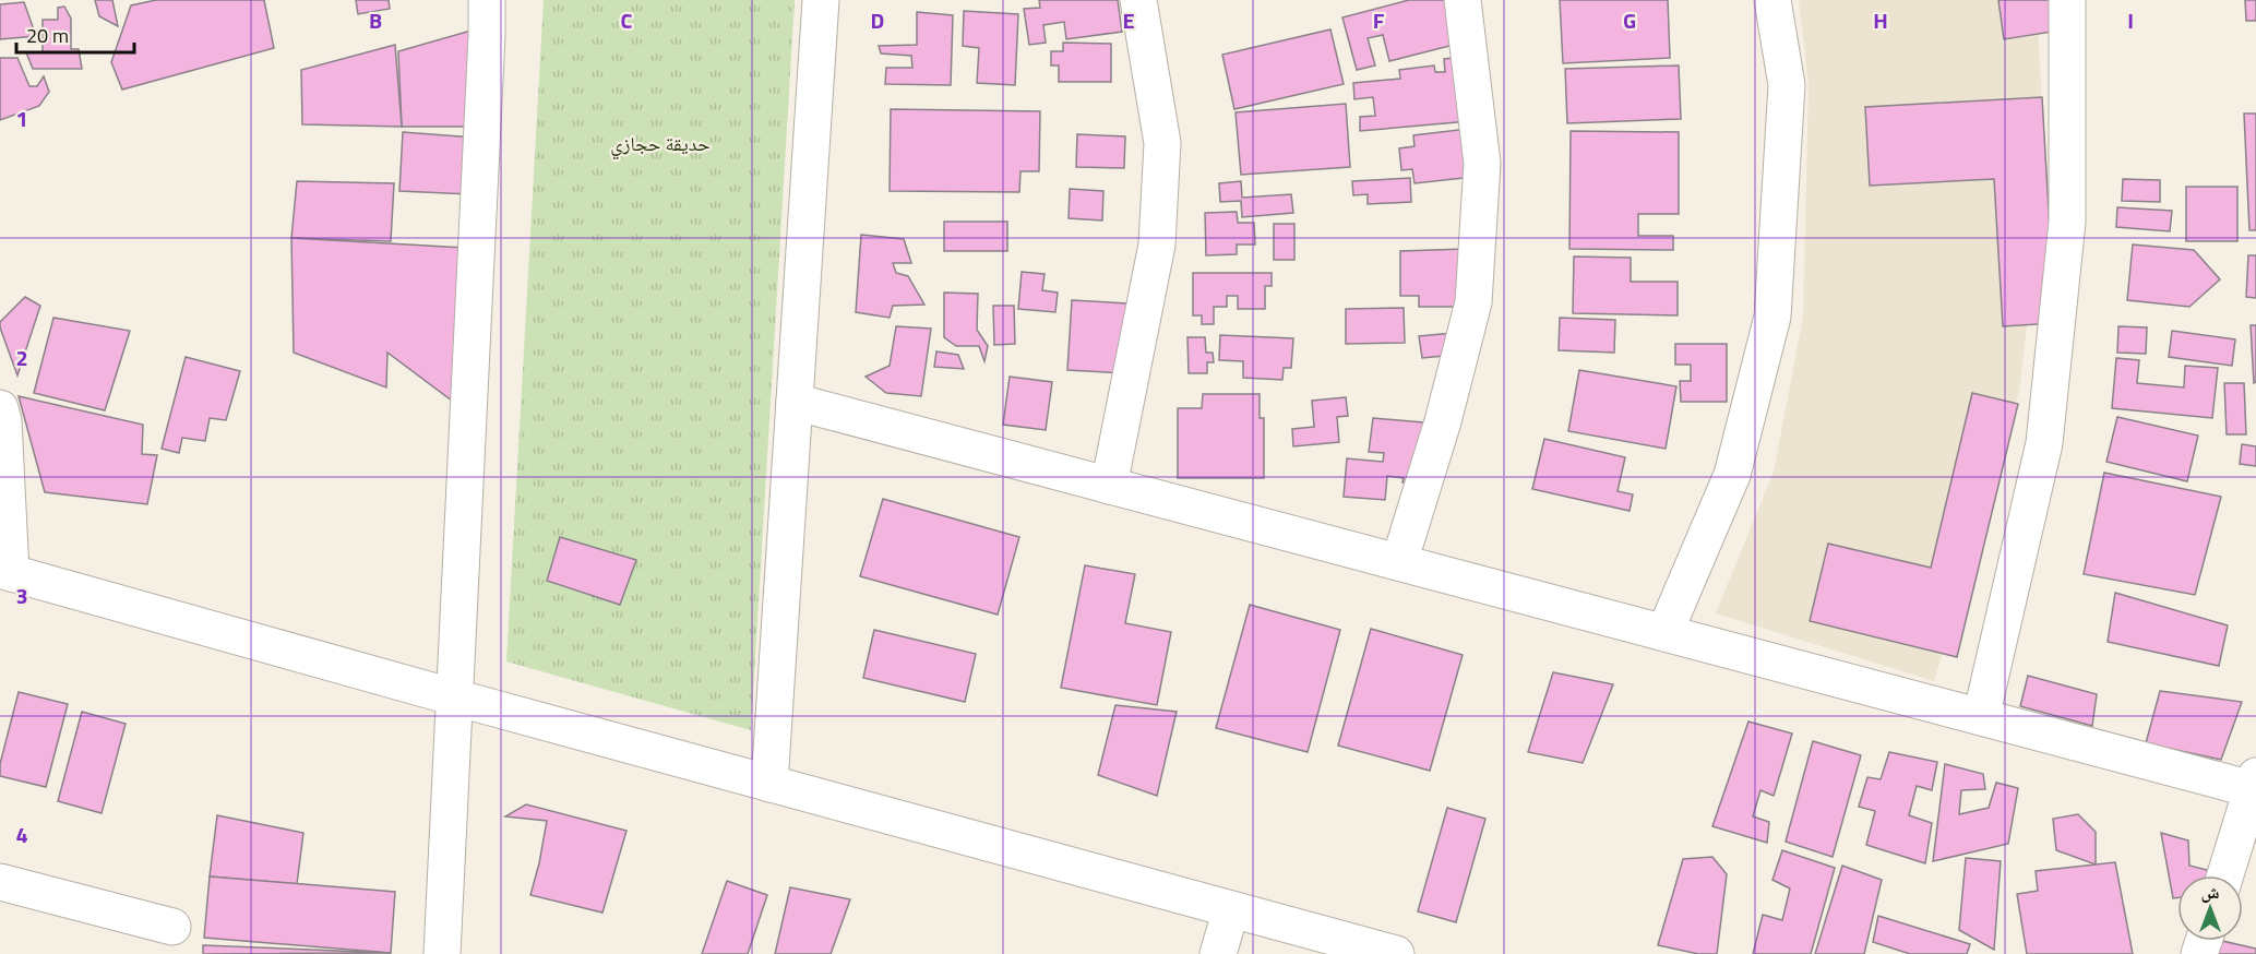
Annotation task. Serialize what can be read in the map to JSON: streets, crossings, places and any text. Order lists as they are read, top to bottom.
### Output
{
  "parks": ["حديقة حجازي"],
  "scale_bar": "20 m",
  "north": "top",
  "grid": {
    "columns": [
      "B",
      "C",
      "D",
      "E",
      "F",
      "G",
      "H",
      "I"
    ],
    "rows": [
      "1",
      "2",
      "3",
      "4"
    ]
  }
}
